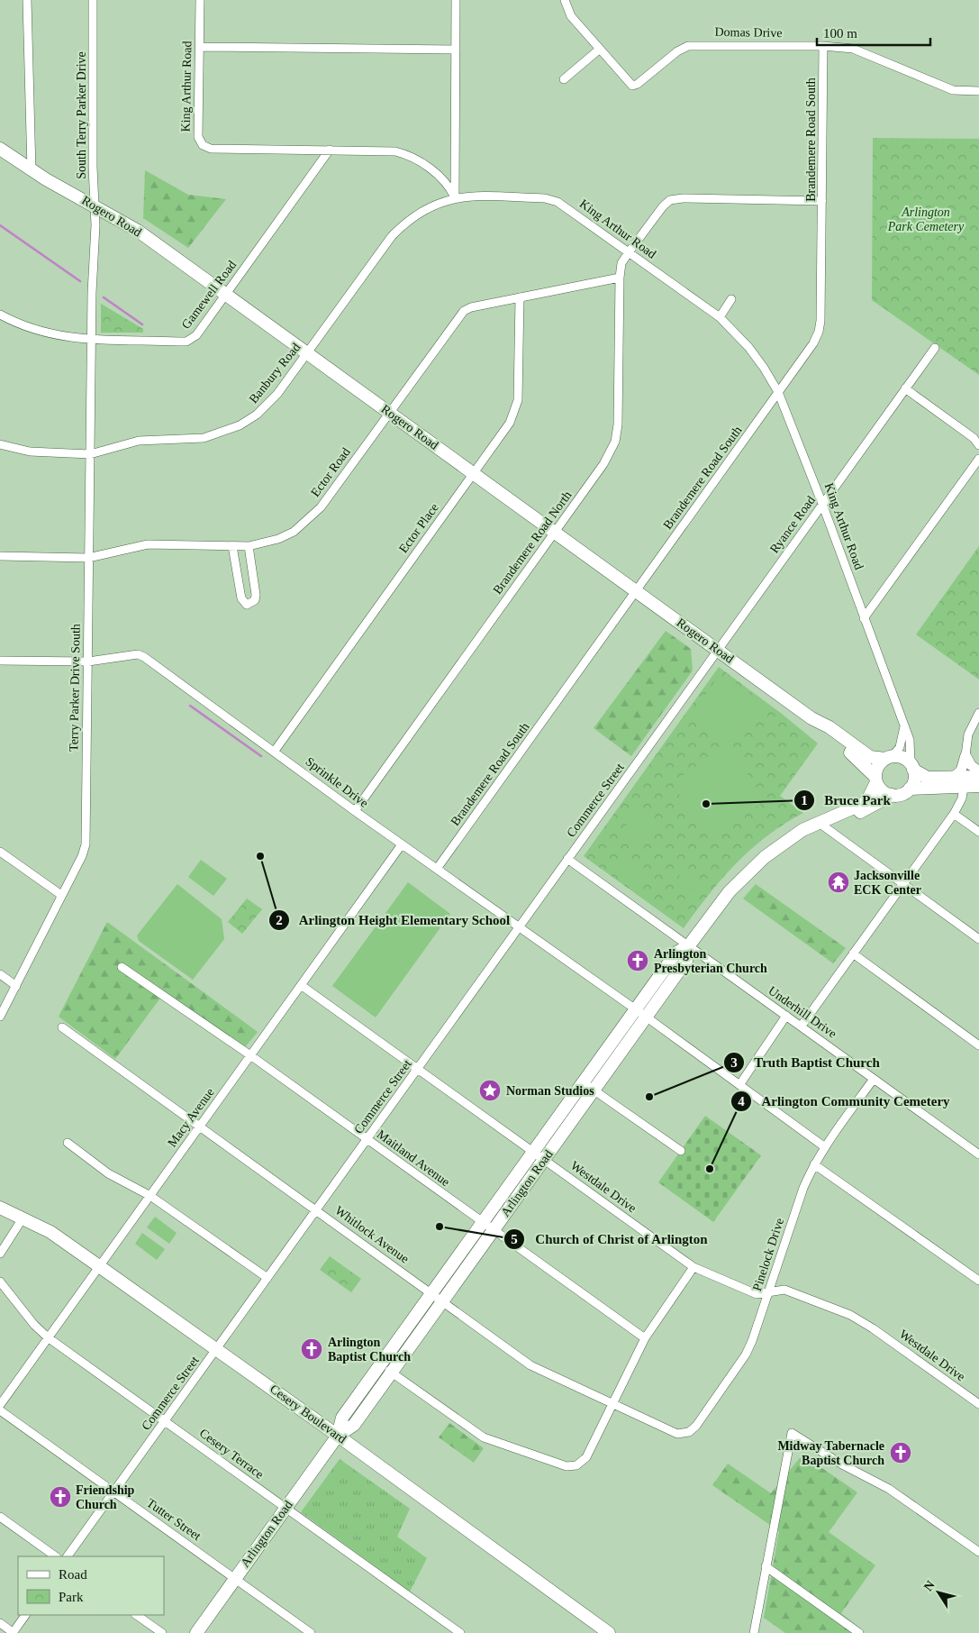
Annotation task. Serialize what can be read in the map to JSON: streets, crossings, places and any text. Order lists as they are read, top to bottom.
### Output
{
  "streets": {
    "main road": ["Rogero Road", "Arlington Road", "Cesery Boulevard"],
    "street": [
      "Domas Drive",
      "King Arthur Road",
      "South Terry Parker Drive",
      "Brandemere Road South",
      "Gamewell Road",
      "Banbury Road",
      "Ector Road",
      "Ryance Road",
      "Ector Place",
      "Brandemere Road North",
      "Terry Parker Drive South",
      "Sprinkle Drive",
      "Commerce Street",
      "Underhill Drive",
      "Macy Avenue",
      "Maitland Avenue",
      "Westdale Drive",
      "Whitlock Avenue",
      "Pinelock Drive",
      "Cesery Terrace",
      "Tutter Street"
    ]
  },
  "crossings": [
    ["Domas Drive", "Brandemere Road South"],
    ["King Arthur Road", "Brandemere Road South"],
    ["King Arthur Road", "Rogero Road"],
    ["King Arthur Road", "Gamewell Road"],
    ["King Arthur Road", "Banbury Road"],
    ["King Arthur Road", "Ryance Road"],
    ["King Arthur Road", "Brandemere Road North"],
    ["King Arthur Road", "Arlington Road"],
    ["South Terry Parker Drive", "Rogero Road"],
    ["South Terry Parker Drive", "Gamewell Road"],
    ["South Terry Parker Drive", "Terry Parker Drive South"],
    ["Brandemere Road South", "Rogero Road"],
    ["Brandemere Road South", "Brandemere Road North"],
    ["Brandemere Road South", "Sprinkle Drive"],
    ["Rogero Road", "Gamewell Road"],
    ["Rogero Road", "Banbury Road"],
    ["Rogero Road", "Ector Road"],
    ["Rogero Road", "Ryance Road"],
    ["Rogero Road", "Ector Place"],
    ["Rogero Road", "Brandemere Road North"],
    ["Rogero Road", "Commerce Street"],
    ["Rogero Road", "Arlington Road"],
    ["Gamewell Road", "Terry Parker Drive South"],
    ["Banbury Road", "Terry Parker Drive South"],
    ["Ector Road", "Ector Place"],
    ["Ector Road", "Brandemere Road North"],
    ["Ector Road", "Terry Parker Drive South"],
    ["Ryance Road", "Commerce Street"],
    ["Ector Place", "Sprinkle Drive"],
    ["Brandemere Road North", "Sprinkle Drive"],
    ["Terry Parker Drive South", "Sprinkle Drive"],
    ["Sprinkle Drive", "Commerce Street"],
    ["Sprinkle Drive", "Macy Avenue"],
    ["Sprinkle Drive", "Arlington Road"],
    ["Sprinkle Drive", "Pinelock Drive"],
    ["Commerce Street", "Underhill Drive"],
    ["Commerce Street", "Maitland Avenue"],
    ["Commerce Street", "Westdale Drive"],
    ["Commerce Street", "Whitlock Avenue"],
    ["Commerce Street", "Cesery Boulevard"],
    ["Commerce Street", "Cesery Terrace"],
    ["Commerce Street", "Tutter Street"],
    ["Underhill Drive", "Arlington Road"],
    ["Underhill Drive", "Pinelock Drive"],
    ["Macy Avenue", "Maitland Avenue"],
    ["Macy Avenue", "Westdale Drive"],
    ["Macy Avenue", "Whitlock Avenue"],
    ["Macy Avenue", "Cesery Boulevard"],
    ["Macy Avenue", "Cesery Terrace"],
    ["Maitland Avenue", "Arlington Road"],
    ["Arlington Road", "Westdale Drive"],
    ["Arlington Road", "Whitlock Avenue"],
    ["Arlington Road", "Cesery Boulevard"],
    ["Arlington Road", "Cesery Terrace"],
    ["Arlington Road", "Tutter Street"],
    ["Westdale Drive", "Pinelock Drive"],
    ["Whitlock Avenue", "Pinelock Drive"]
  ],
  "parks": ["Arlington Park Cemetery"],
  "places": {
    "other": [
      "Bruce Park",
      "Arlington Height Elementary School",
      "Truth Baptist Church",
      "Arlington Community Cemetery",
      "Church of Christ of Arlington"
    ],
    "temple": ["Jacksonville ECK Center"],
    "church": [
      "Arlington Presbyterian Church",
      "Arlington Baptist Church",
      "Midway Tabernacle Baptist Church",
      "Friendship Church"
    ],
    "place": ["Norman Studios"]
  },
  "legend": ["Road", "Park"],
  "scale_bar": "100 m",
  "north": "top left"
}
